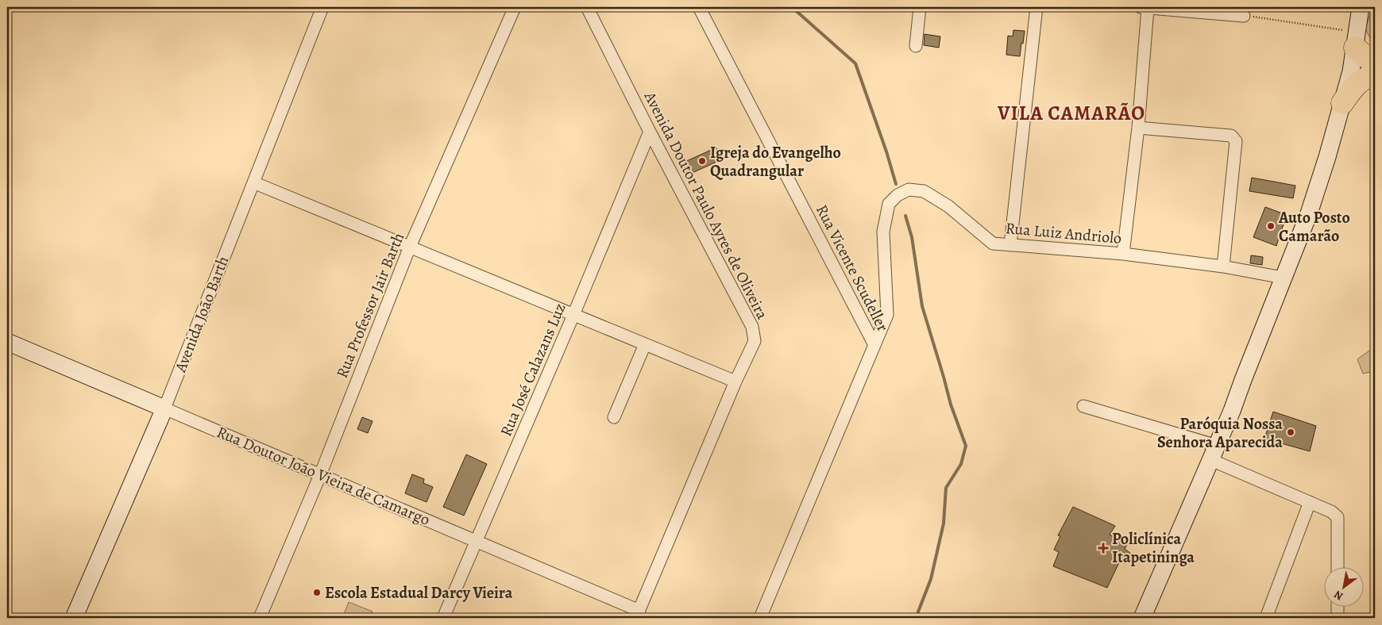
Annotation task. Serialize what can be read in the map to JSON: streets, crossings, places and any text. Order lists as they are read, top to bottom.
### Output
{
  "streets": {
    "main road": ["Avenida João Barth", "Rua Doutor João Vieira de Camargo"],
    "street": [
      "Avenida Doutor Paulo Ayres de Oliveira",
      "Rua Luiz Andriolo",
      "Rua Vicente Scudeller",
      "Rua Professor Jair Barth",
      "Rua José Calazans Luz"
    ]
  },
  "crossings": [
    ["Avenida Doutor Paulo Ayres de Oliveira", "Rua José Calazans Luz"],
    ["Avenida Doutor Paulo Ayres de Oliveira", "Rua Doutor João Vieira de Camargo"],
    ["Rua Luiz Andriolo", "Rua Vicente Scudeller"],
    ["Rua Professor Jair Barth", "Rua Doutor João Vieira de Camargo"],
    ["Avenida João Barth", "Rua Doutor João Vieira de Camargo"],
    ["Rua José Calazans Luz", "Rua Doutor João Vieira de Camargo"]
  ],
  "districts": ["VILA CAMARÃO"],
  "places": {
    "other": [
      "Igreja do Evangelho Quadrangular",
      "Auto Posto Camarão",
      "Paróquia Nossa Senhora Aparecida",
      "Escola Estadual Darcy Vieira"
    ],
    "health": ["Policlínica Itapetininga"]
  },
  "north": "bottom left"
}
